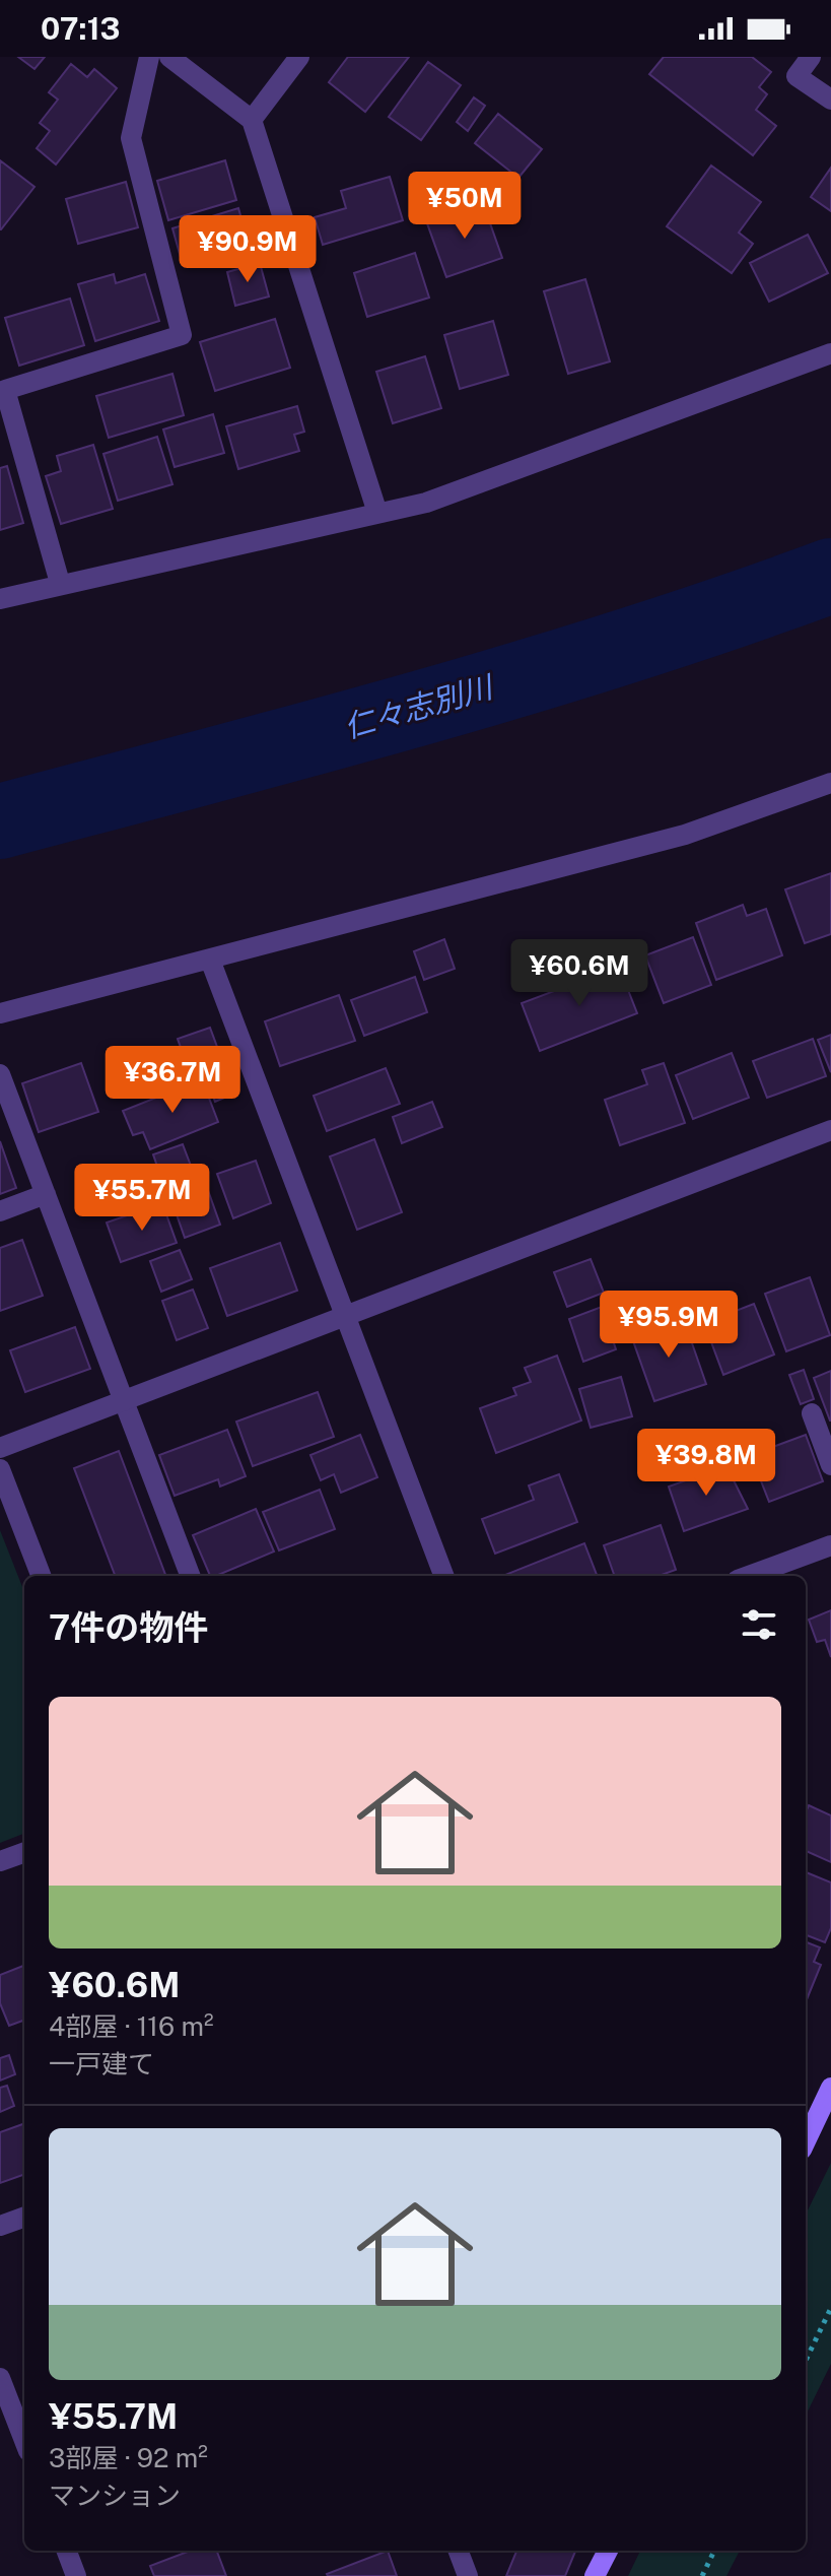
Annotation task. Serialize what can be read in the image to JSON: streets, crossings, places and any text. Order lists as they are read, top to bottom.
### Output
{
  "water": ["仁々志別川"],
  "page": {
    "status": "07:13",
    "price": [
      "¥50M",
      "¥90.9M",
      "¥60.6M",
      "¥36.7M",
      "¥55.7M",
      "¥95.9M",
      "¥39.8M"
    ],
    "heading": "7件の物件",
    "list": [
      {
        "name": "¥60.6M",
        "note": "4部屋 · 116 m² · 一戸建て"
      },
      {
        "name": "¥55.7M",
        "note": "3部屋 · 92 m² · マンション"
      }
    ]
  }
}
